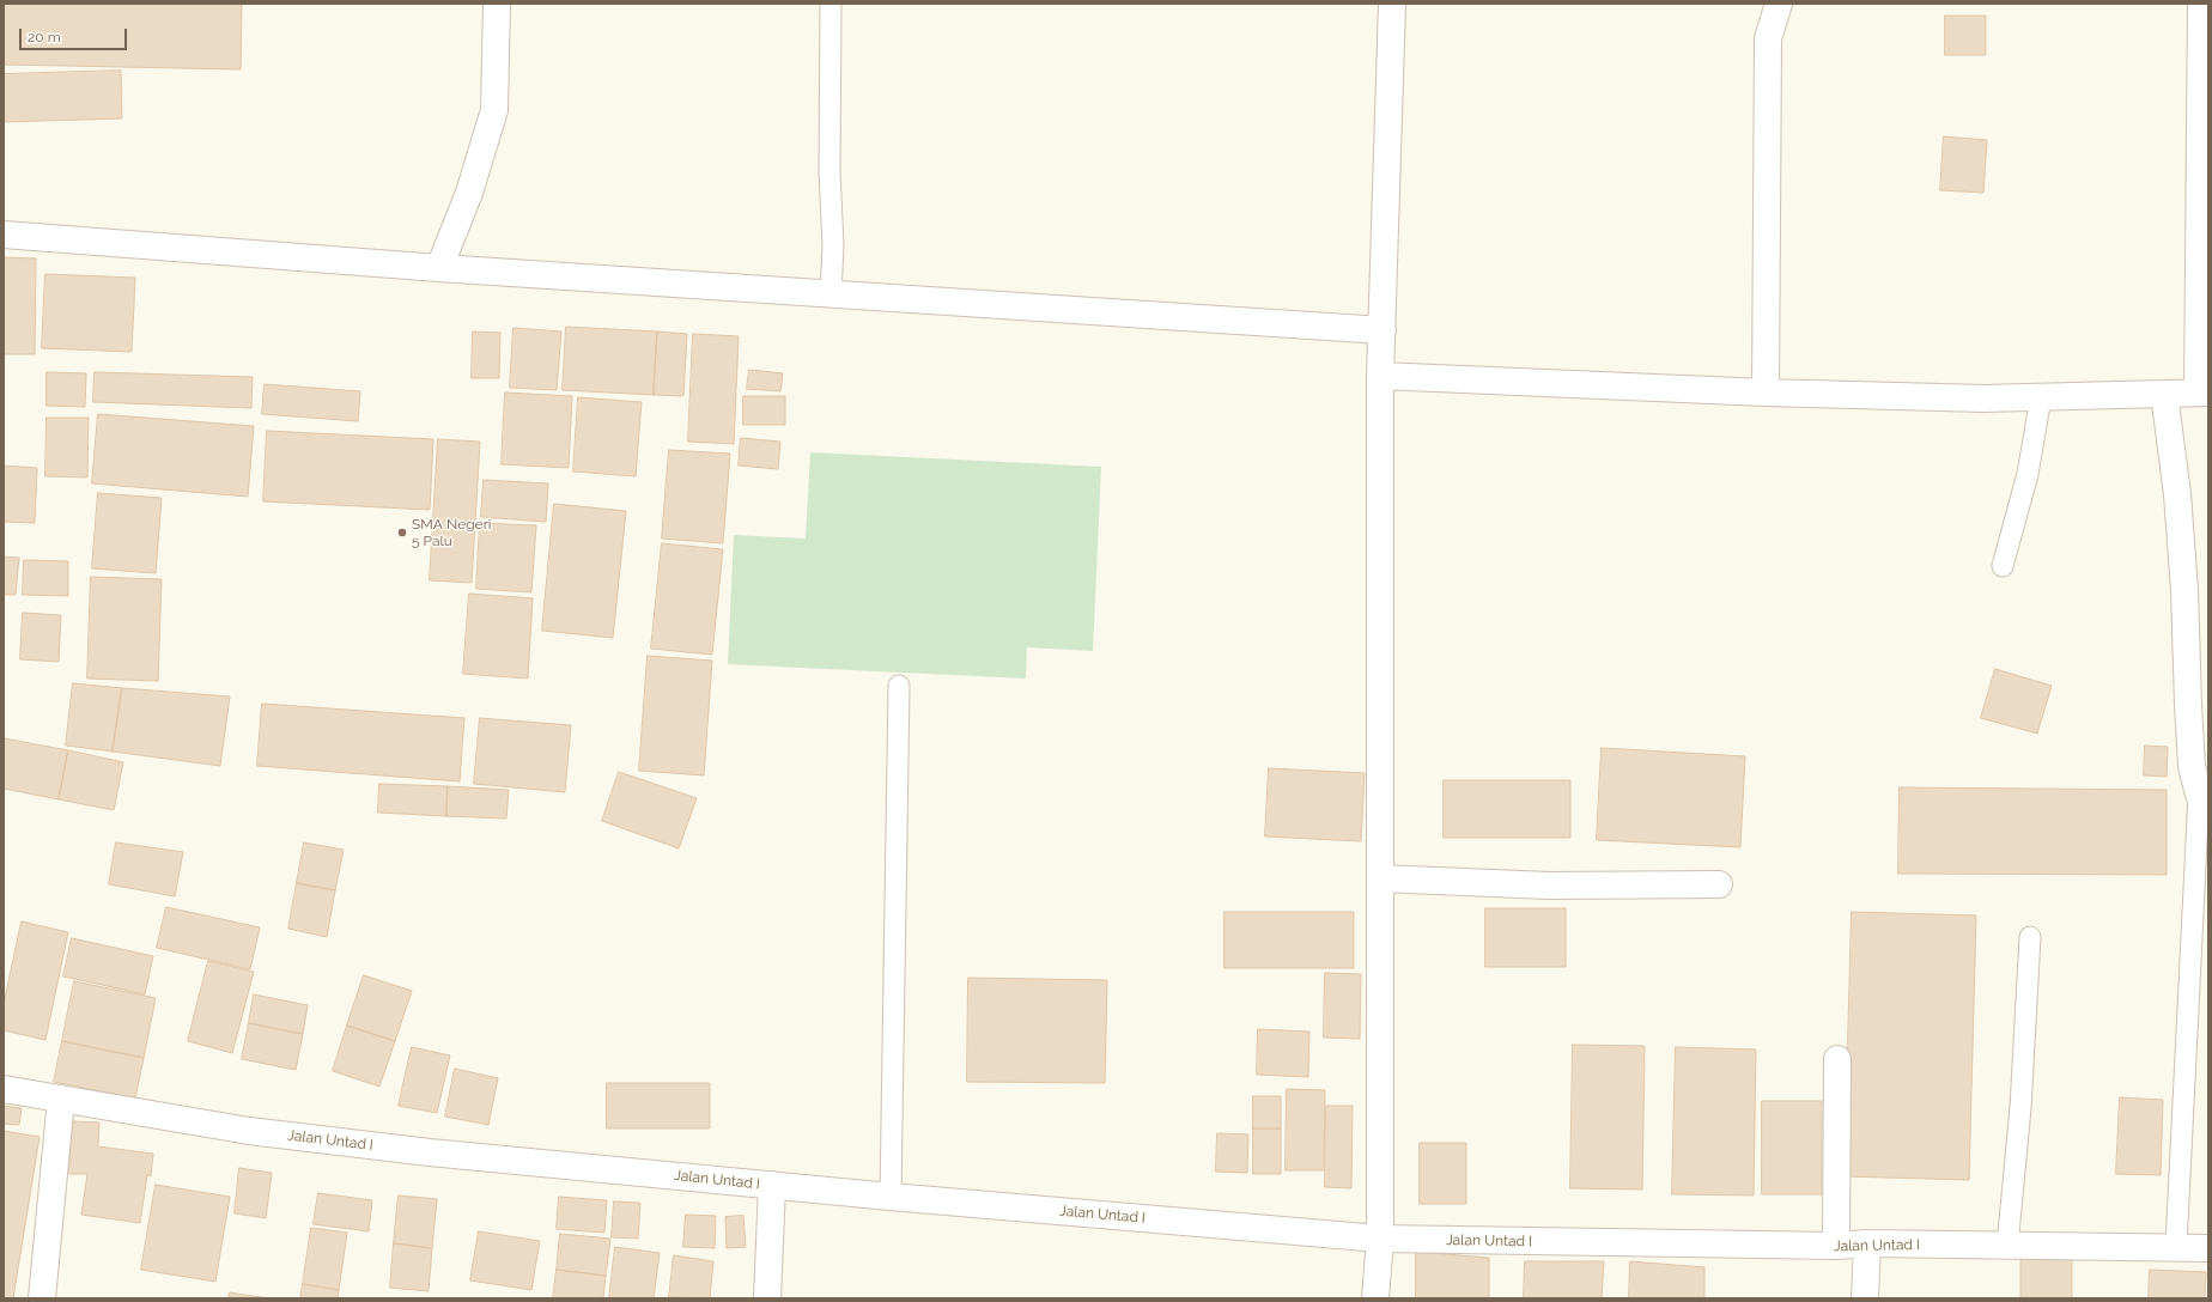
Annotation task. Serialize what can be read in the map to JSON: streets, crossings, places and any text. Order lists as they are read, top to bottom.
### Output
{
  "streets": {
    "street": ["Jalan Untad I"]
  },
  "places": ["SMA Negeri 5 Palu"],
  "scale_bar": "20 m"
}
